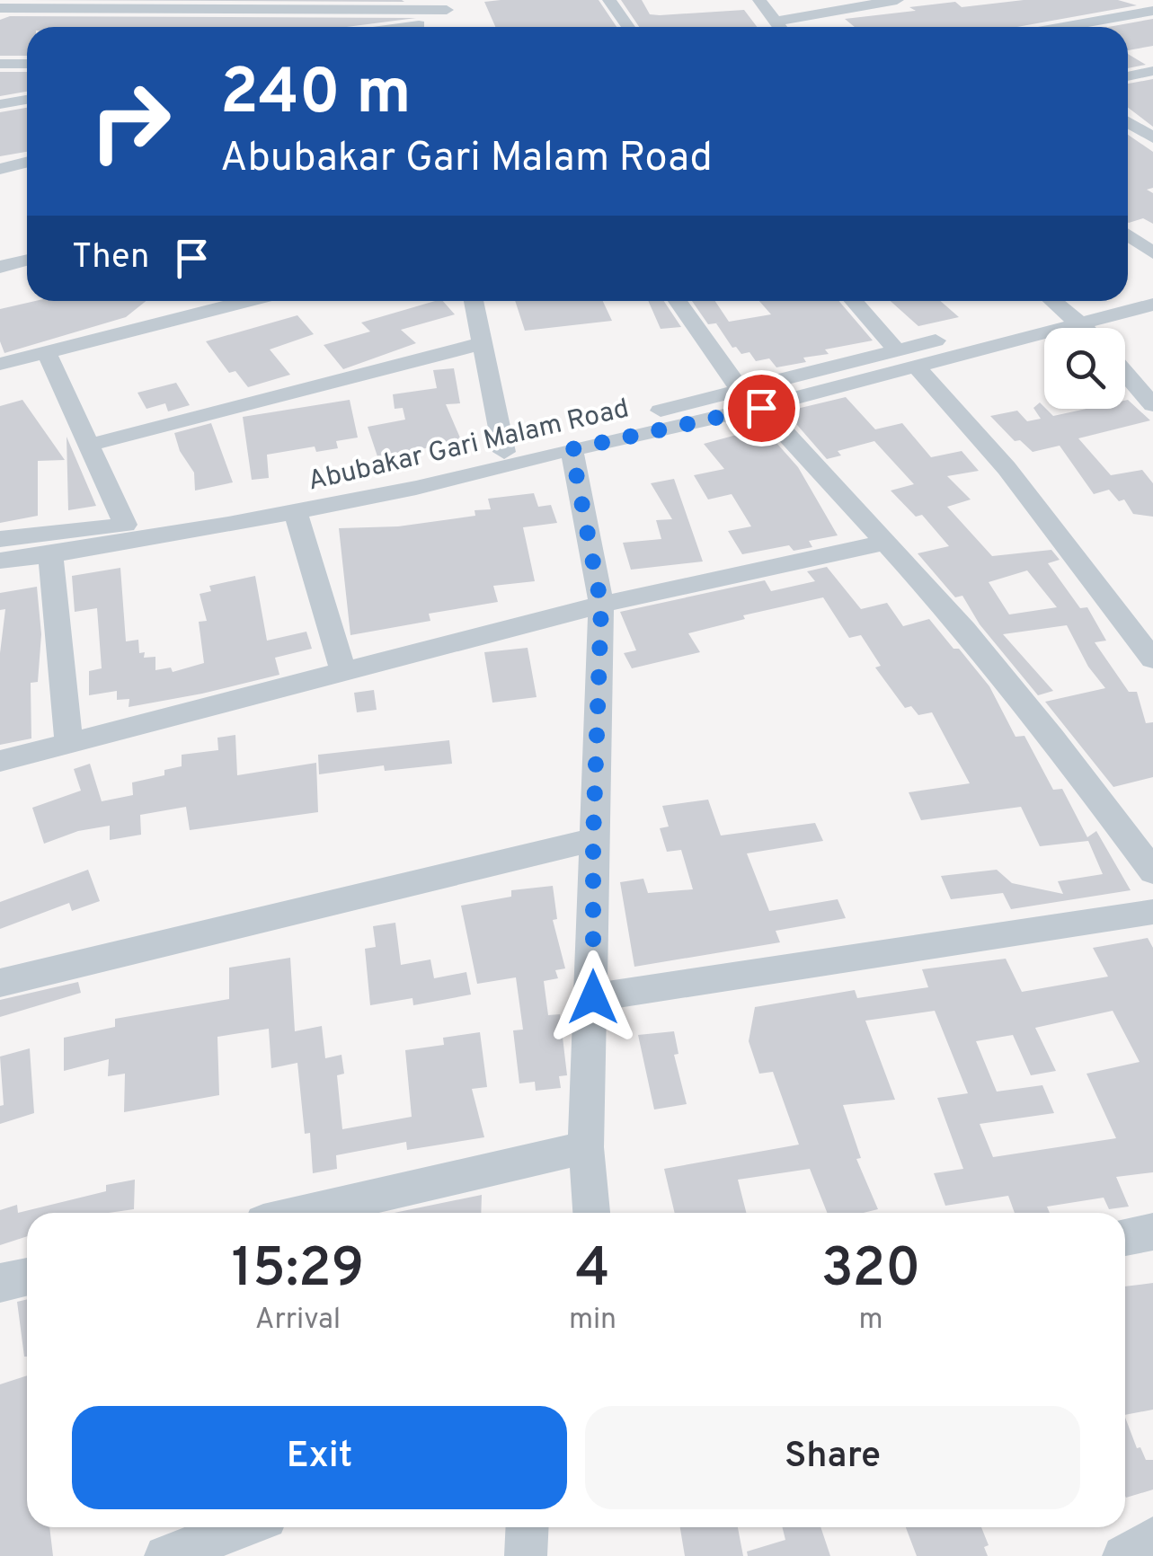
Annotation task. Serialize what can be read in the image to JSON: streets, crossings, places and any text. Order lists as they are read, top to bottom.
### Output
{
  "streets": {
    "street": ["Abubakar Gari Malam Road"]
  },
  "page": {
    "turn": ["240 m", "Abubakar Gari Malam Road"],
    "then": "Then",
    "eta": [
      "15:29",
      "Arrival",
      "4",
      "min",
      "320",
      "m"
    ],
    "buttons": ["Exit", "Share"]
  }
}
